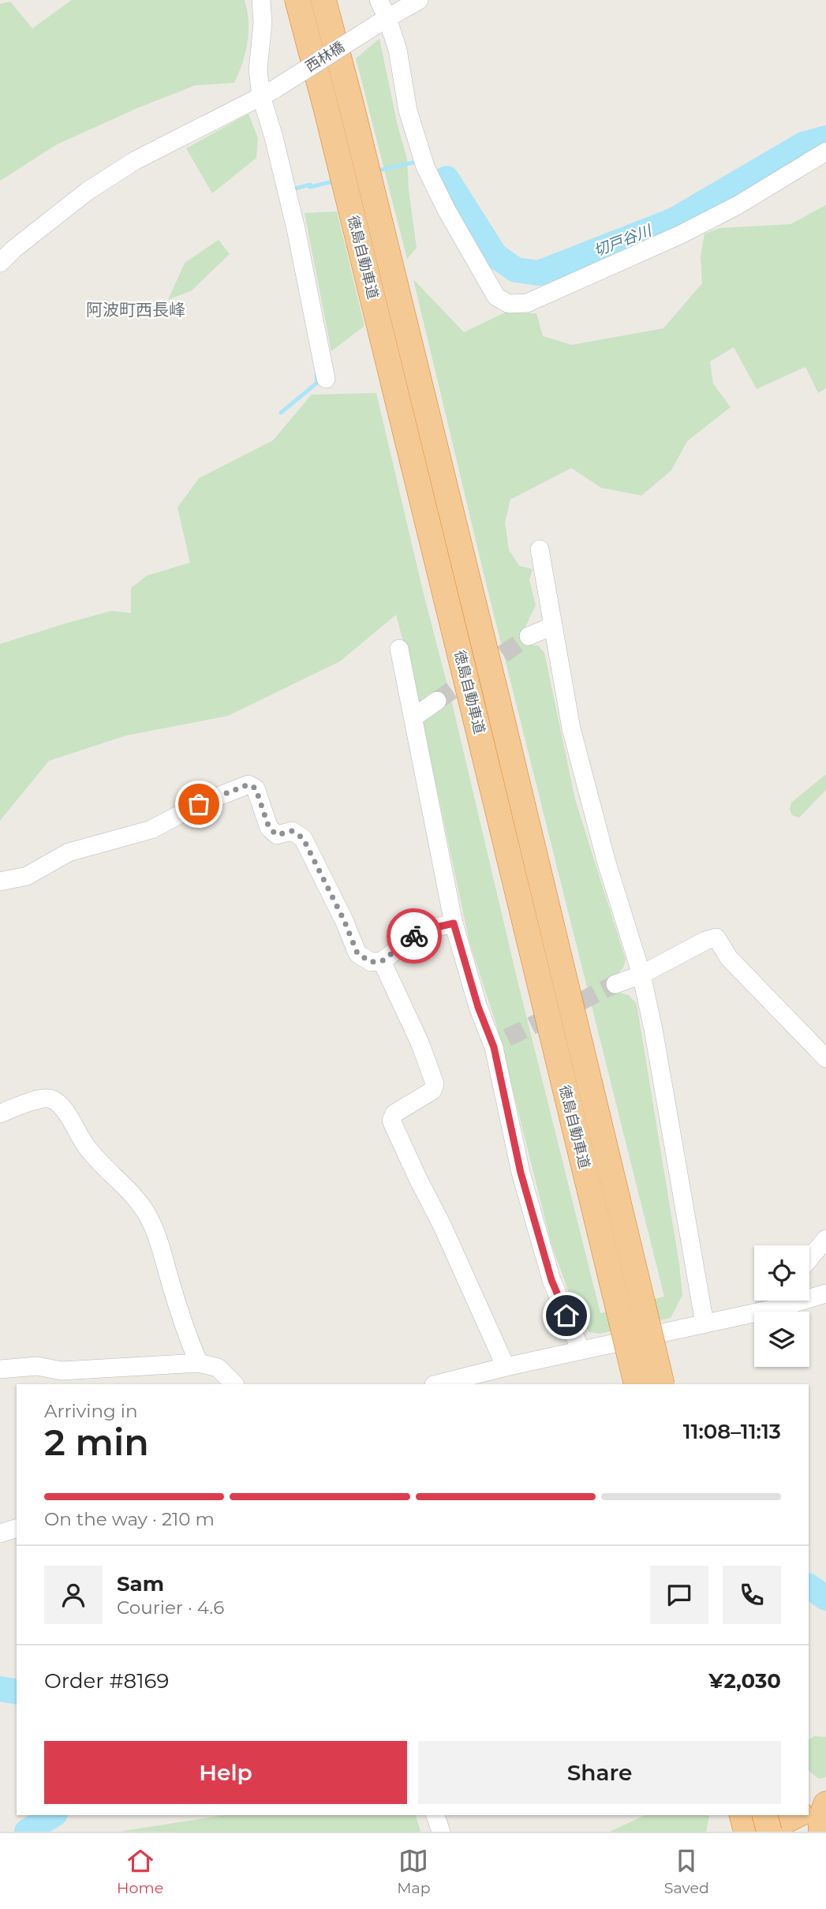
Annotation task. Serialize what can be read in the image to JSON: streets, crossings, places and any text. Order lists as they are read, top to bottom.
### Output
{
  "streets": {
    "highway": ["徳島自動車道"],
    "street": ["西林橋"]
  },
  "districts": ["阿波町西長峰"],
  "water": ["切戸谷川"],
  "page": {
    "heading": ["2 min", "Arriving in", "11:08–11:13"],
    "panel": [
      "Sam",
      "Courier · 4.6",
      "Order #8169",
      "¥2,030"
    ],
    "bar": "On the way · 210 m",
    "buttons": ["Help", "Share"],
    "tabs": ["Home", "Map", "Saved"]
  }
}
